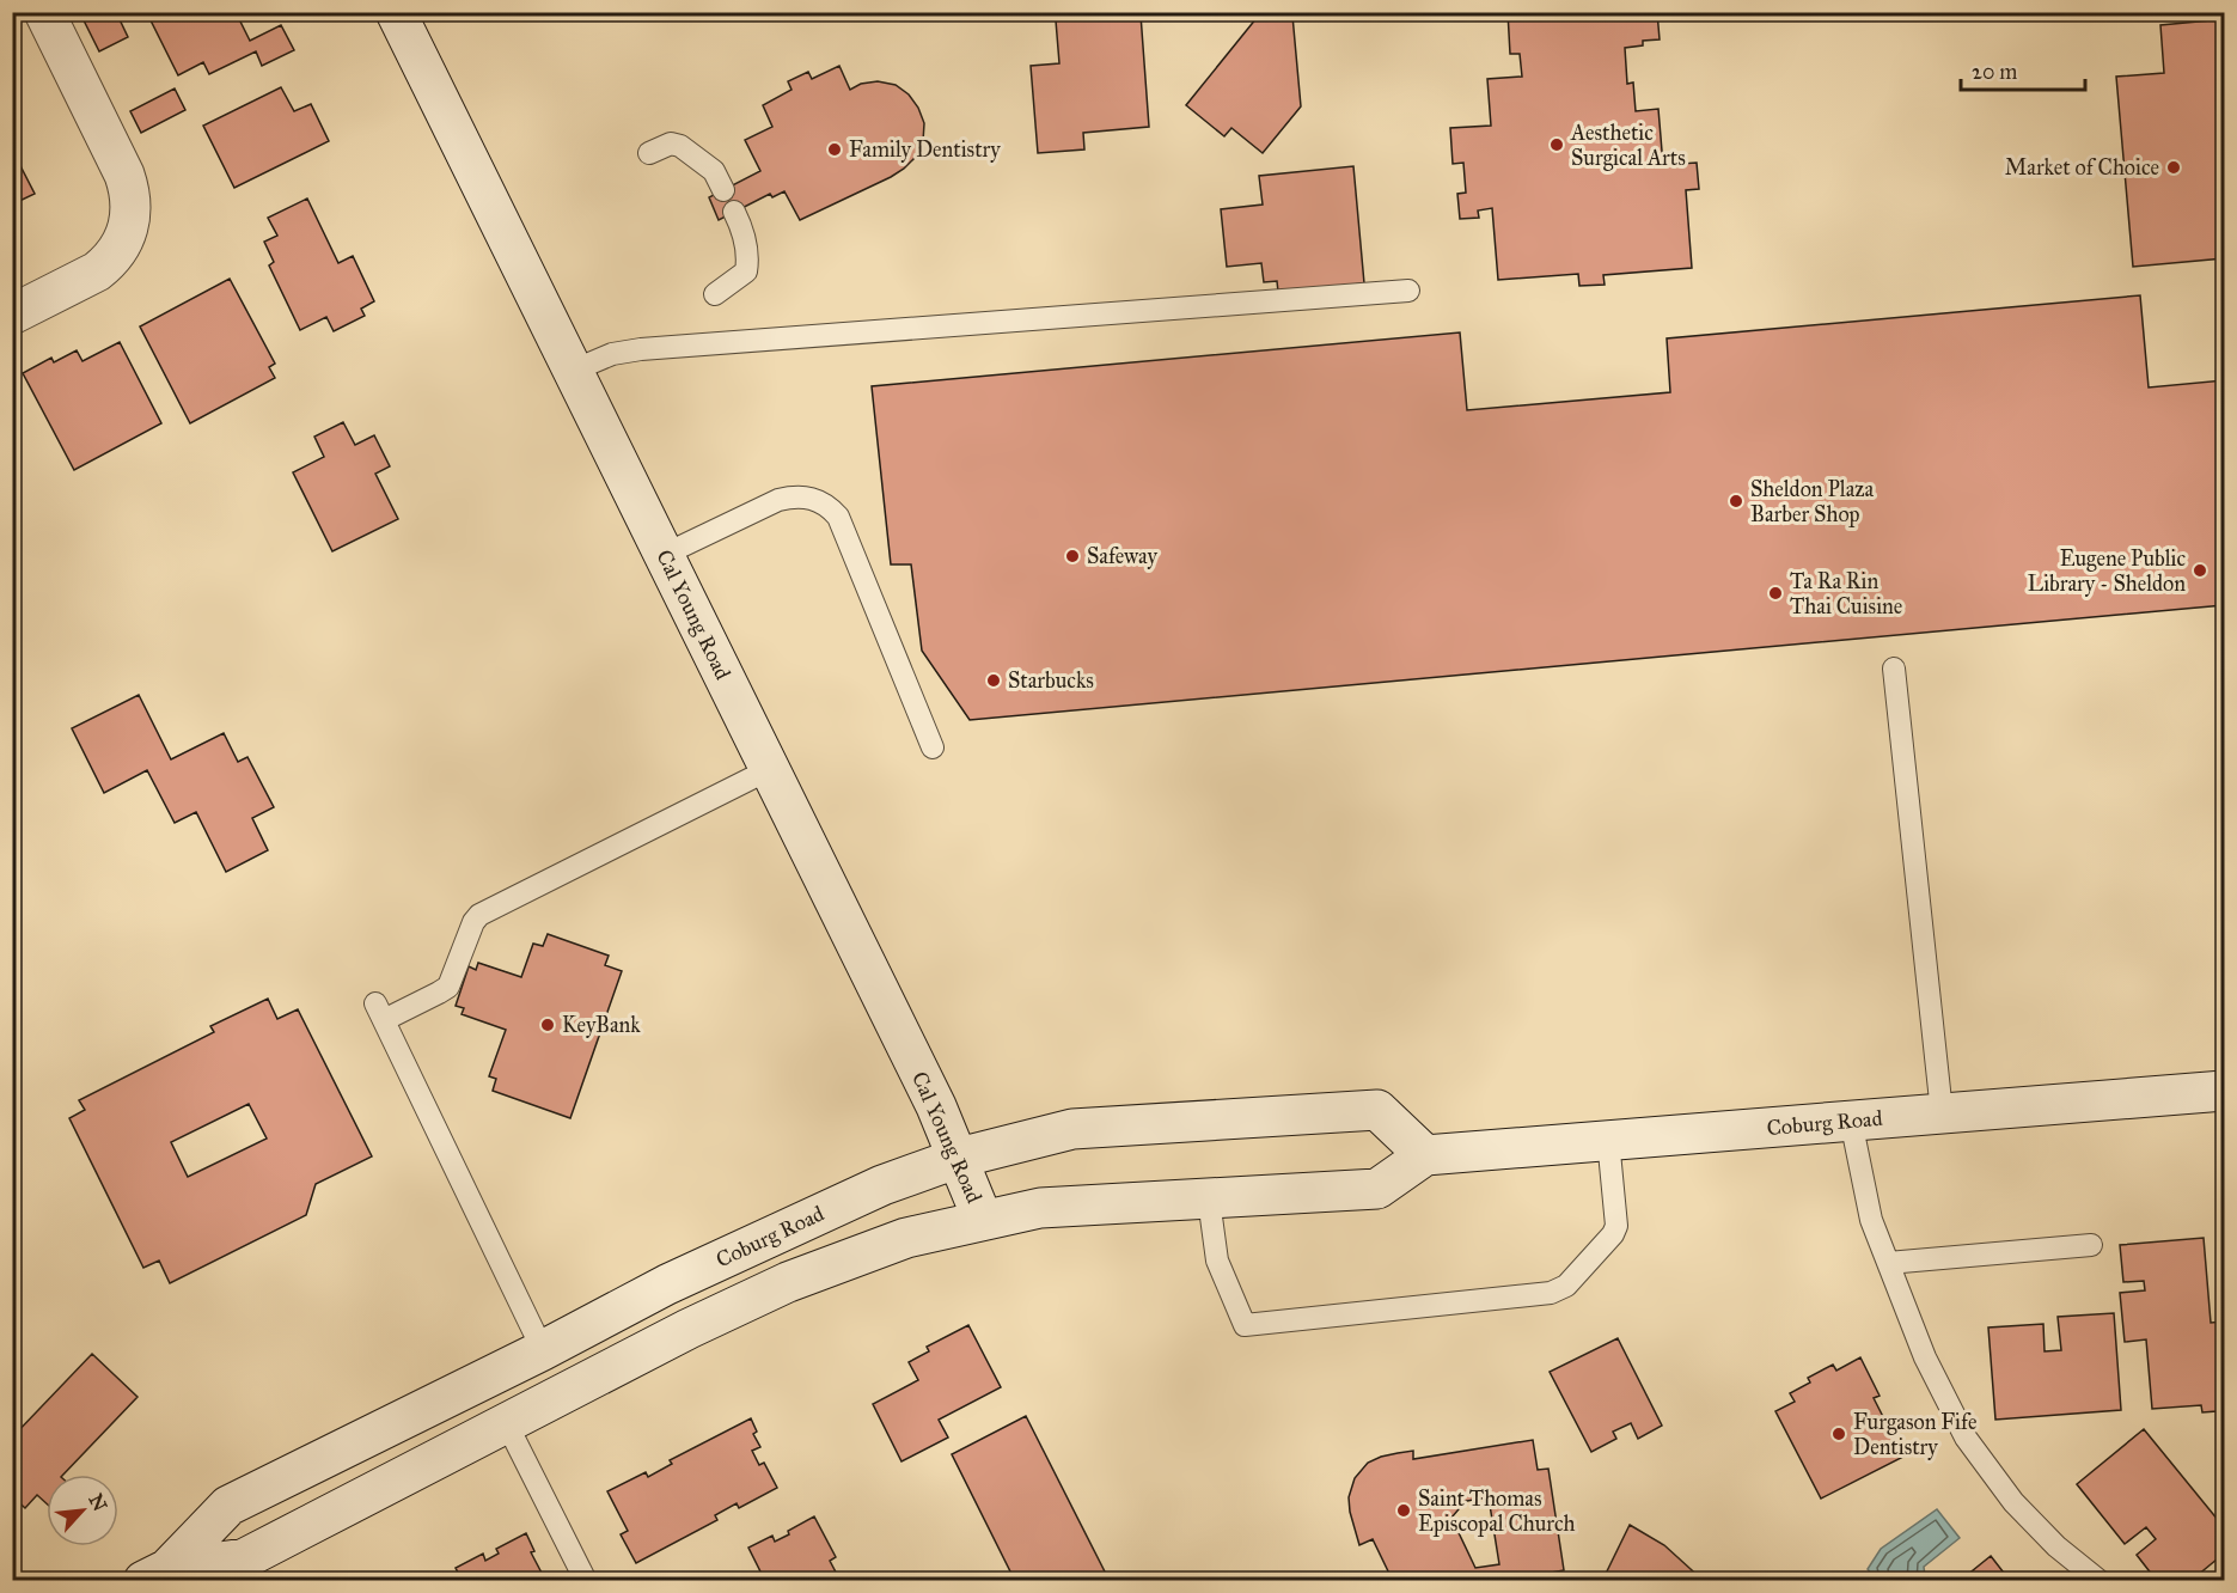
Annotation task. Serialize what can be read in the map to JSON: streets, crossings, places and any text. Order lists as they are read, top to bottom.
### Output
{
  "streets": {
    "main road": ["Cal Young Road", "Coburg Road"]
  },
  "crossings": [
    ["Cal Young Road", "Coburg Road"]
  ],
  "places": [
    "Aesthetic Surgical Arts",
    "Family Dentistry",
    "Market of Choice",
    "Sheldon Plaza Barber Shop",
    "Safeway",
    "Eugene Public Library - Sheldon",
    "Ta Ra Rin Thai Cuisine",
    "Starbucks",
    "KeyBank",
    "Furgason Fife Dentistry",
    "Saint Thomas Episcopal Church"
  ],
  "scale_bar": "20 m",
  "north": "top right"
}
